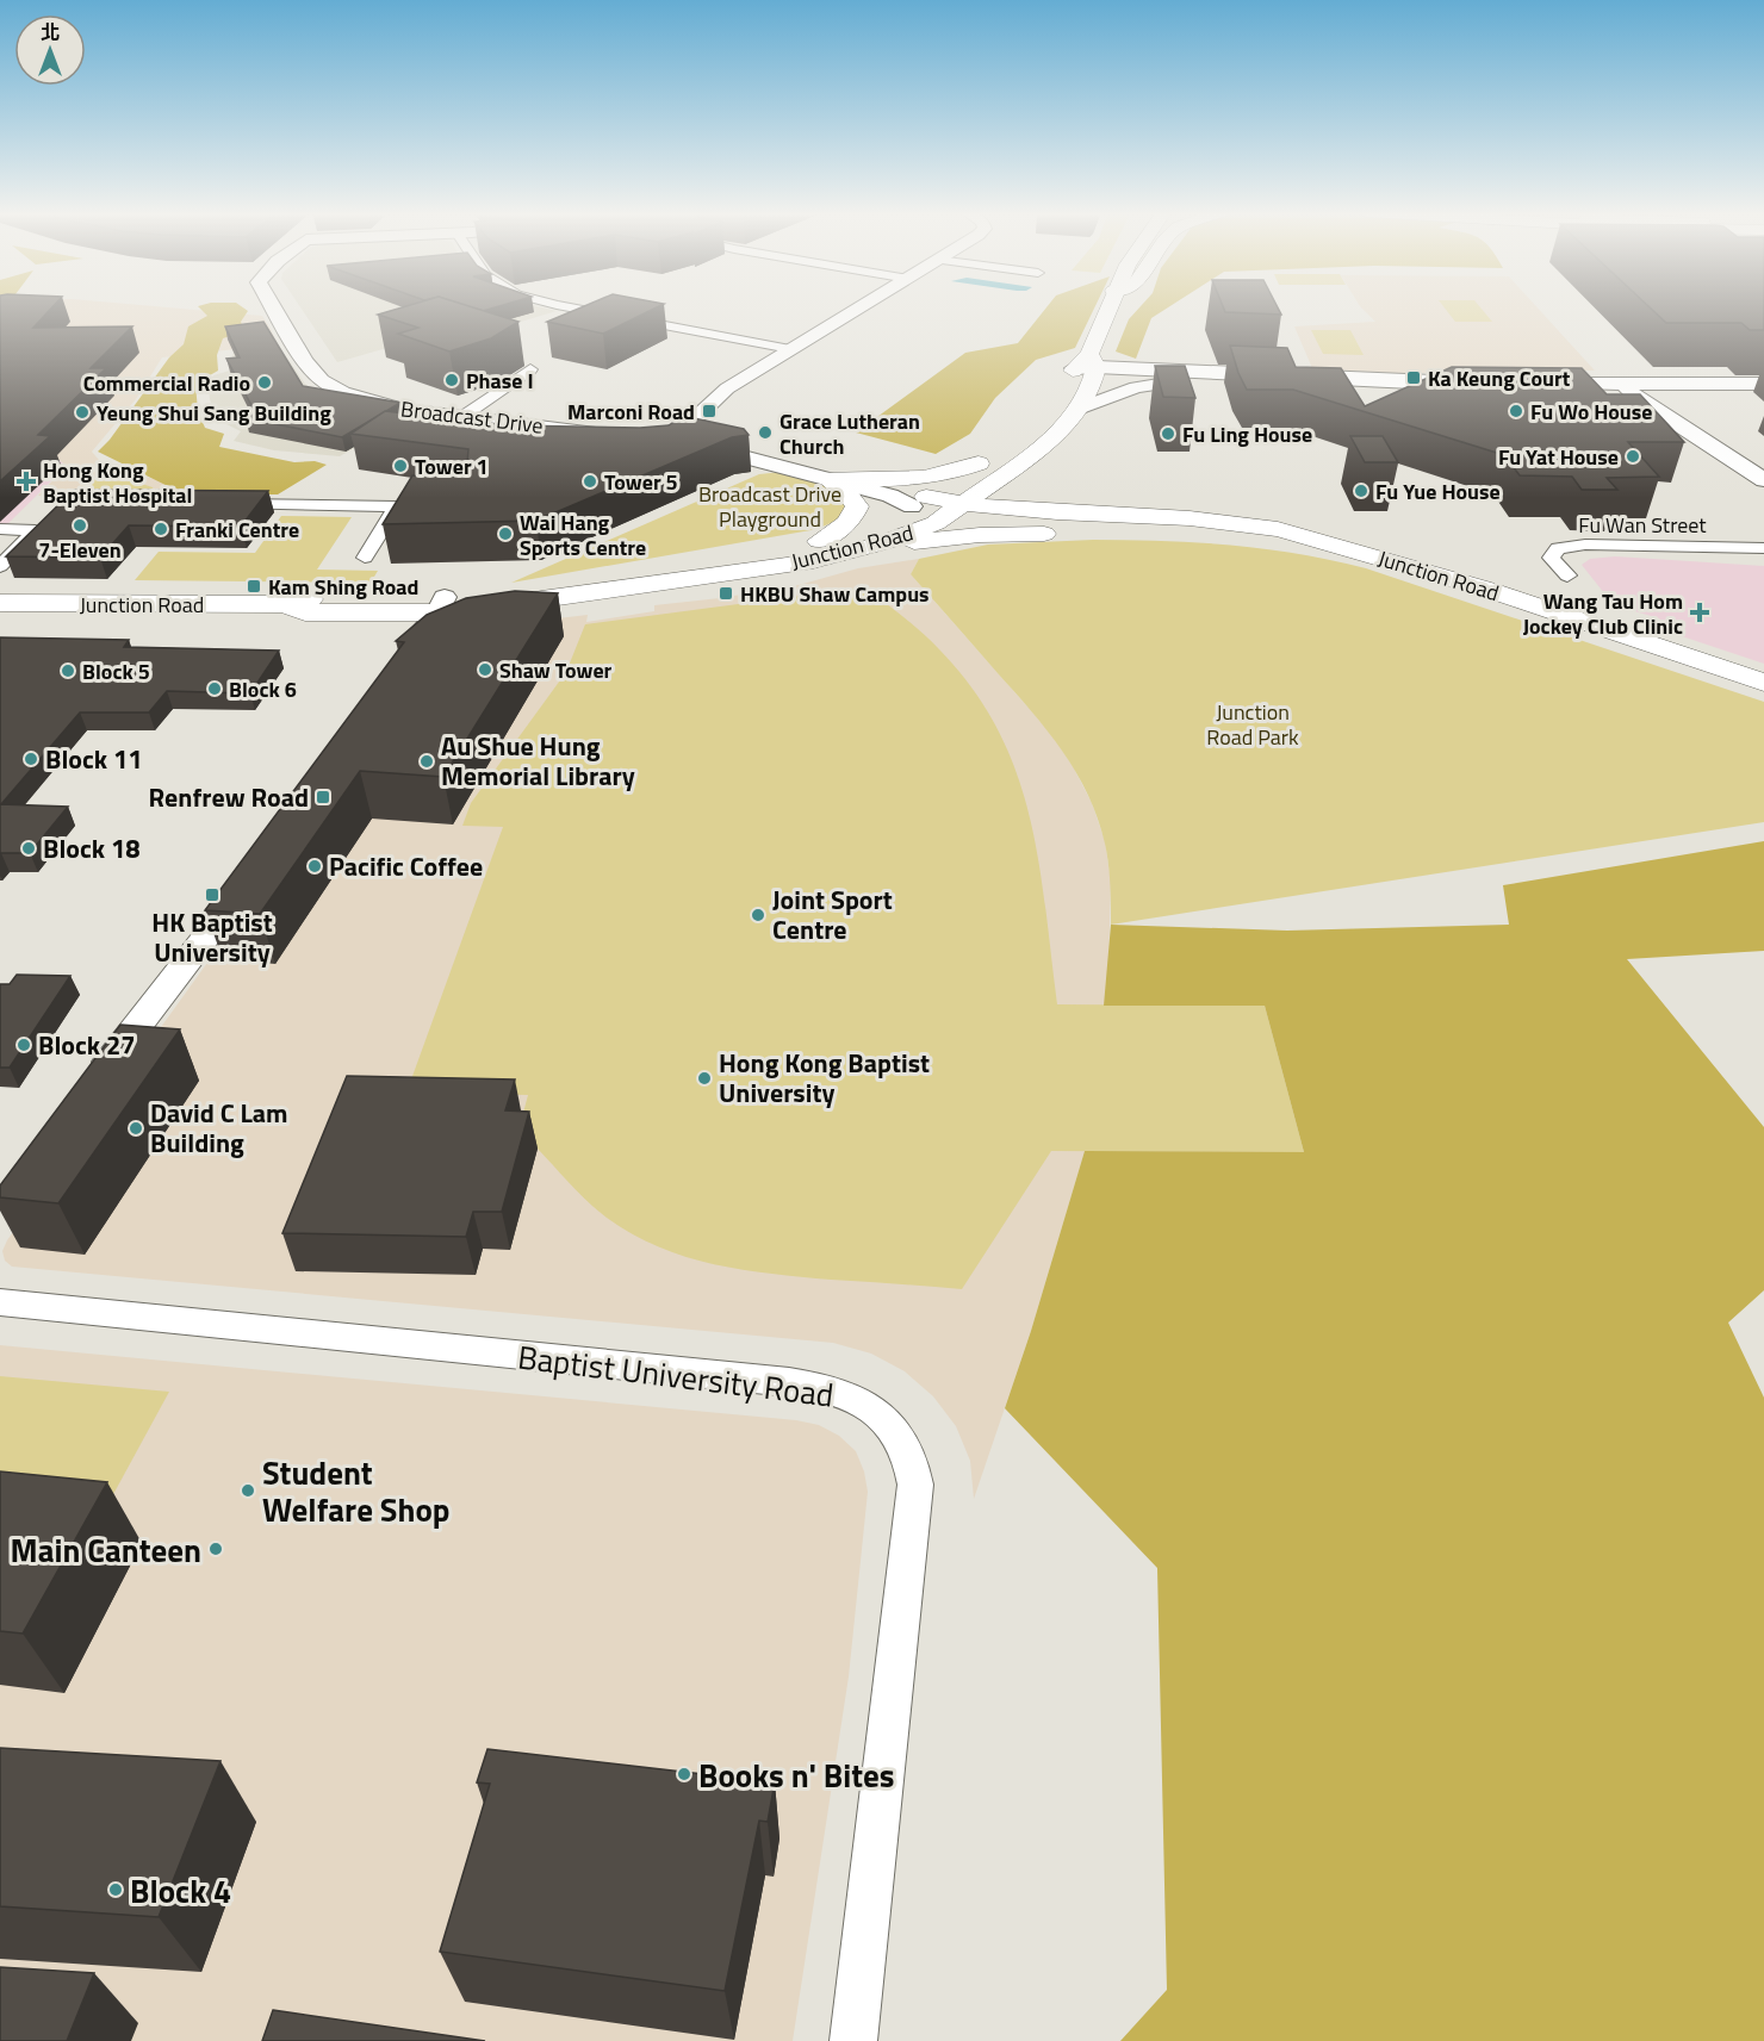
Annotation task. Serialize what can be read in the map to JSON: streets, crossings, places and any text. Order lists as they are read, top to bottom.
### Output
{
  "streets": {
    "main road": ["Junction Road"],
    "street": ["Broadcast Drive", "Fu Wan Street", "Baptist University Road"]
  },
  "parks": ["Broadcast Drive Playground", "Junction Road Park"],
  "places": {
    "transit": [
      "Ka Keung Court",
      "Marconi Road",
      "Kam Shing Road",
      "HKBU Shaw Campus",
      "Renfrew Road",
      "HK Baptist University"
    ],
    "other": [
      "Phase I",
      "Commercial Radio",
      "Fu Wo House",
      "Yeung Shui Sang Building",
      "Grace Lutheran Church",
      "Fu Ling House",
      "Fu Yat House",
      "Tower 1",
      "Tower 5",
      "Fu Yue House",
      "7-Eleven",
      "Franki Centre",
      "Wai Hang Sports Centre",
      "Shaw Tower",
      "Block 5",
      "Block 6",
      "Block 11",
      "Au Shue Hung Memorial Library",
      "Block 18",
      "Pacific Coffee",
      "Joint Sport Centre",
      "Block 27",
      "Hong Kong Baptist University",
      "David C Lam Building",
      "Student Welfare Shop",
      "Main Canteen",
      "Books n' Bites",
      "Block 4"
    ],
    "health": ["Hong Kong Baptist Hospital", "Wang Tau Hom Jockey Club Clinic"]
  },
  "north": "top"
}
